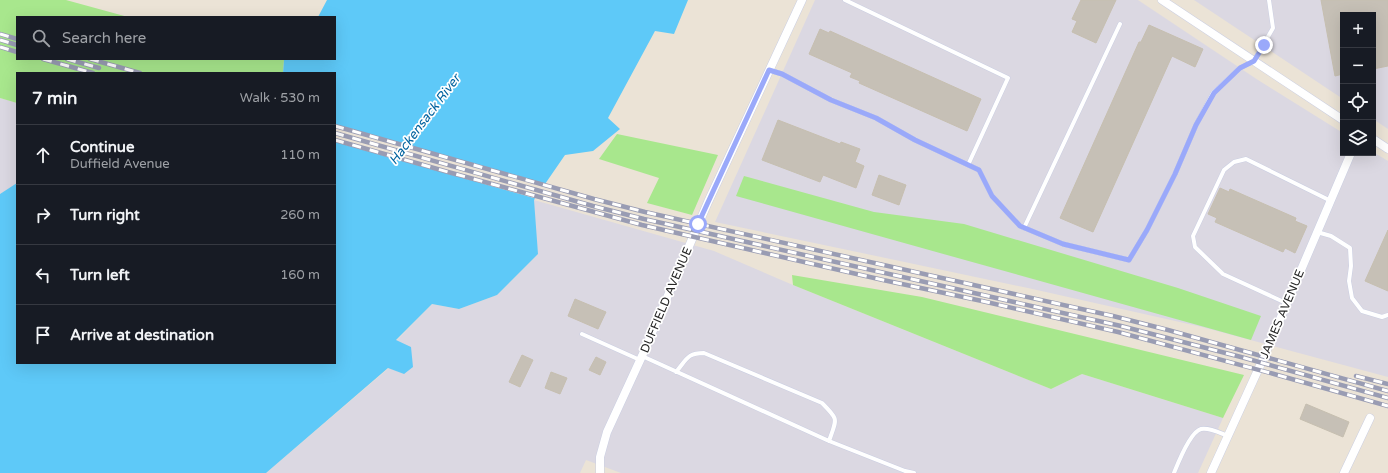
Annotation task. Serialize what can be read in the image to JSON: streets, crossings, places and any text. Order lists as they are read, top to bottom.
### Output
{
  "streets": {
    "street": ["DUFFIELD AVENUE", "JAMES AVENUE"]
  },
  "water": ["Hackensack River"],
  "page": {
    "map_buttons": ["+", "−"],
    "search": "Search here",
    "heading": ["7 min", "Walk · 530 m"],
    "list": [
      ["Continue", "Duffield Avenue", "110 m"],
      ["Turn right", "260 m"],
      ["Turn left", "160 m"],
      "Arrive at destination"
    ]
  }
}
